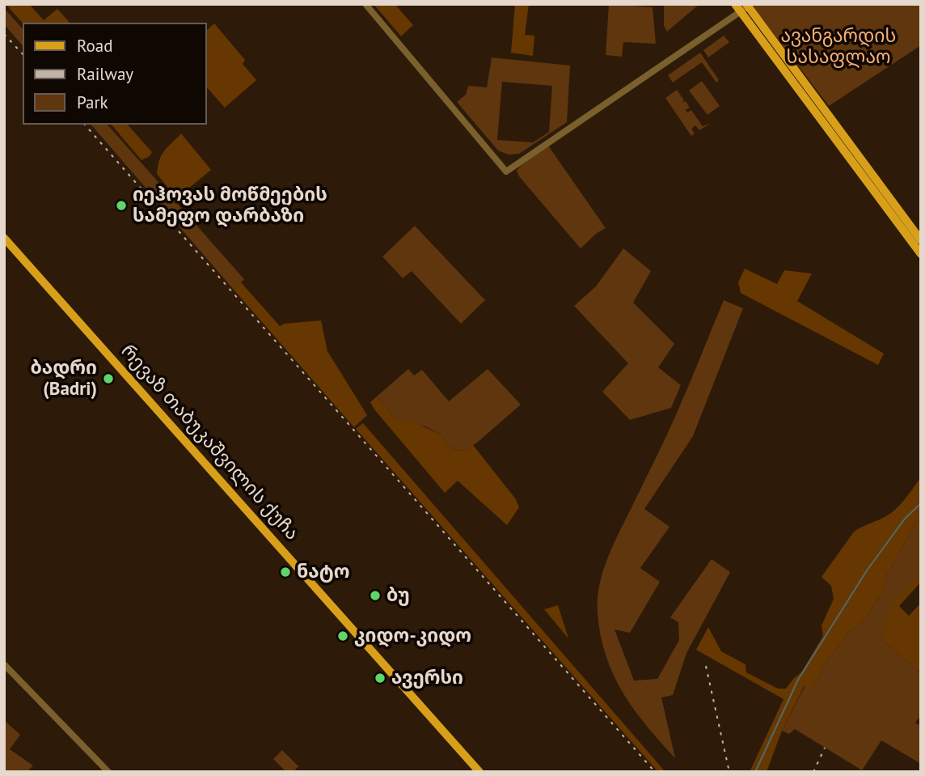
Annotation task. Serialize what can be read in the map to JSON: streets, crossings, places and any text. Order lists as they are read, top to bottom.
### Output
{
  "streets": {
    "main road": ["რევაზ თაბუკაშვილის ქუჩა"]
  },
  "parks": ["ავანგარდის სასაფლაო"],
  "places": [
    "იეჰოვას მოწმეების სამეფო დარბაზი",
    "ბადრი (Badri)",
    "ნატო",
    "ბუ",
    "კიდო-კიდო",
    "ავერსი"
  ],
  "legend": ["Road", "Railway", "Park"]
}
